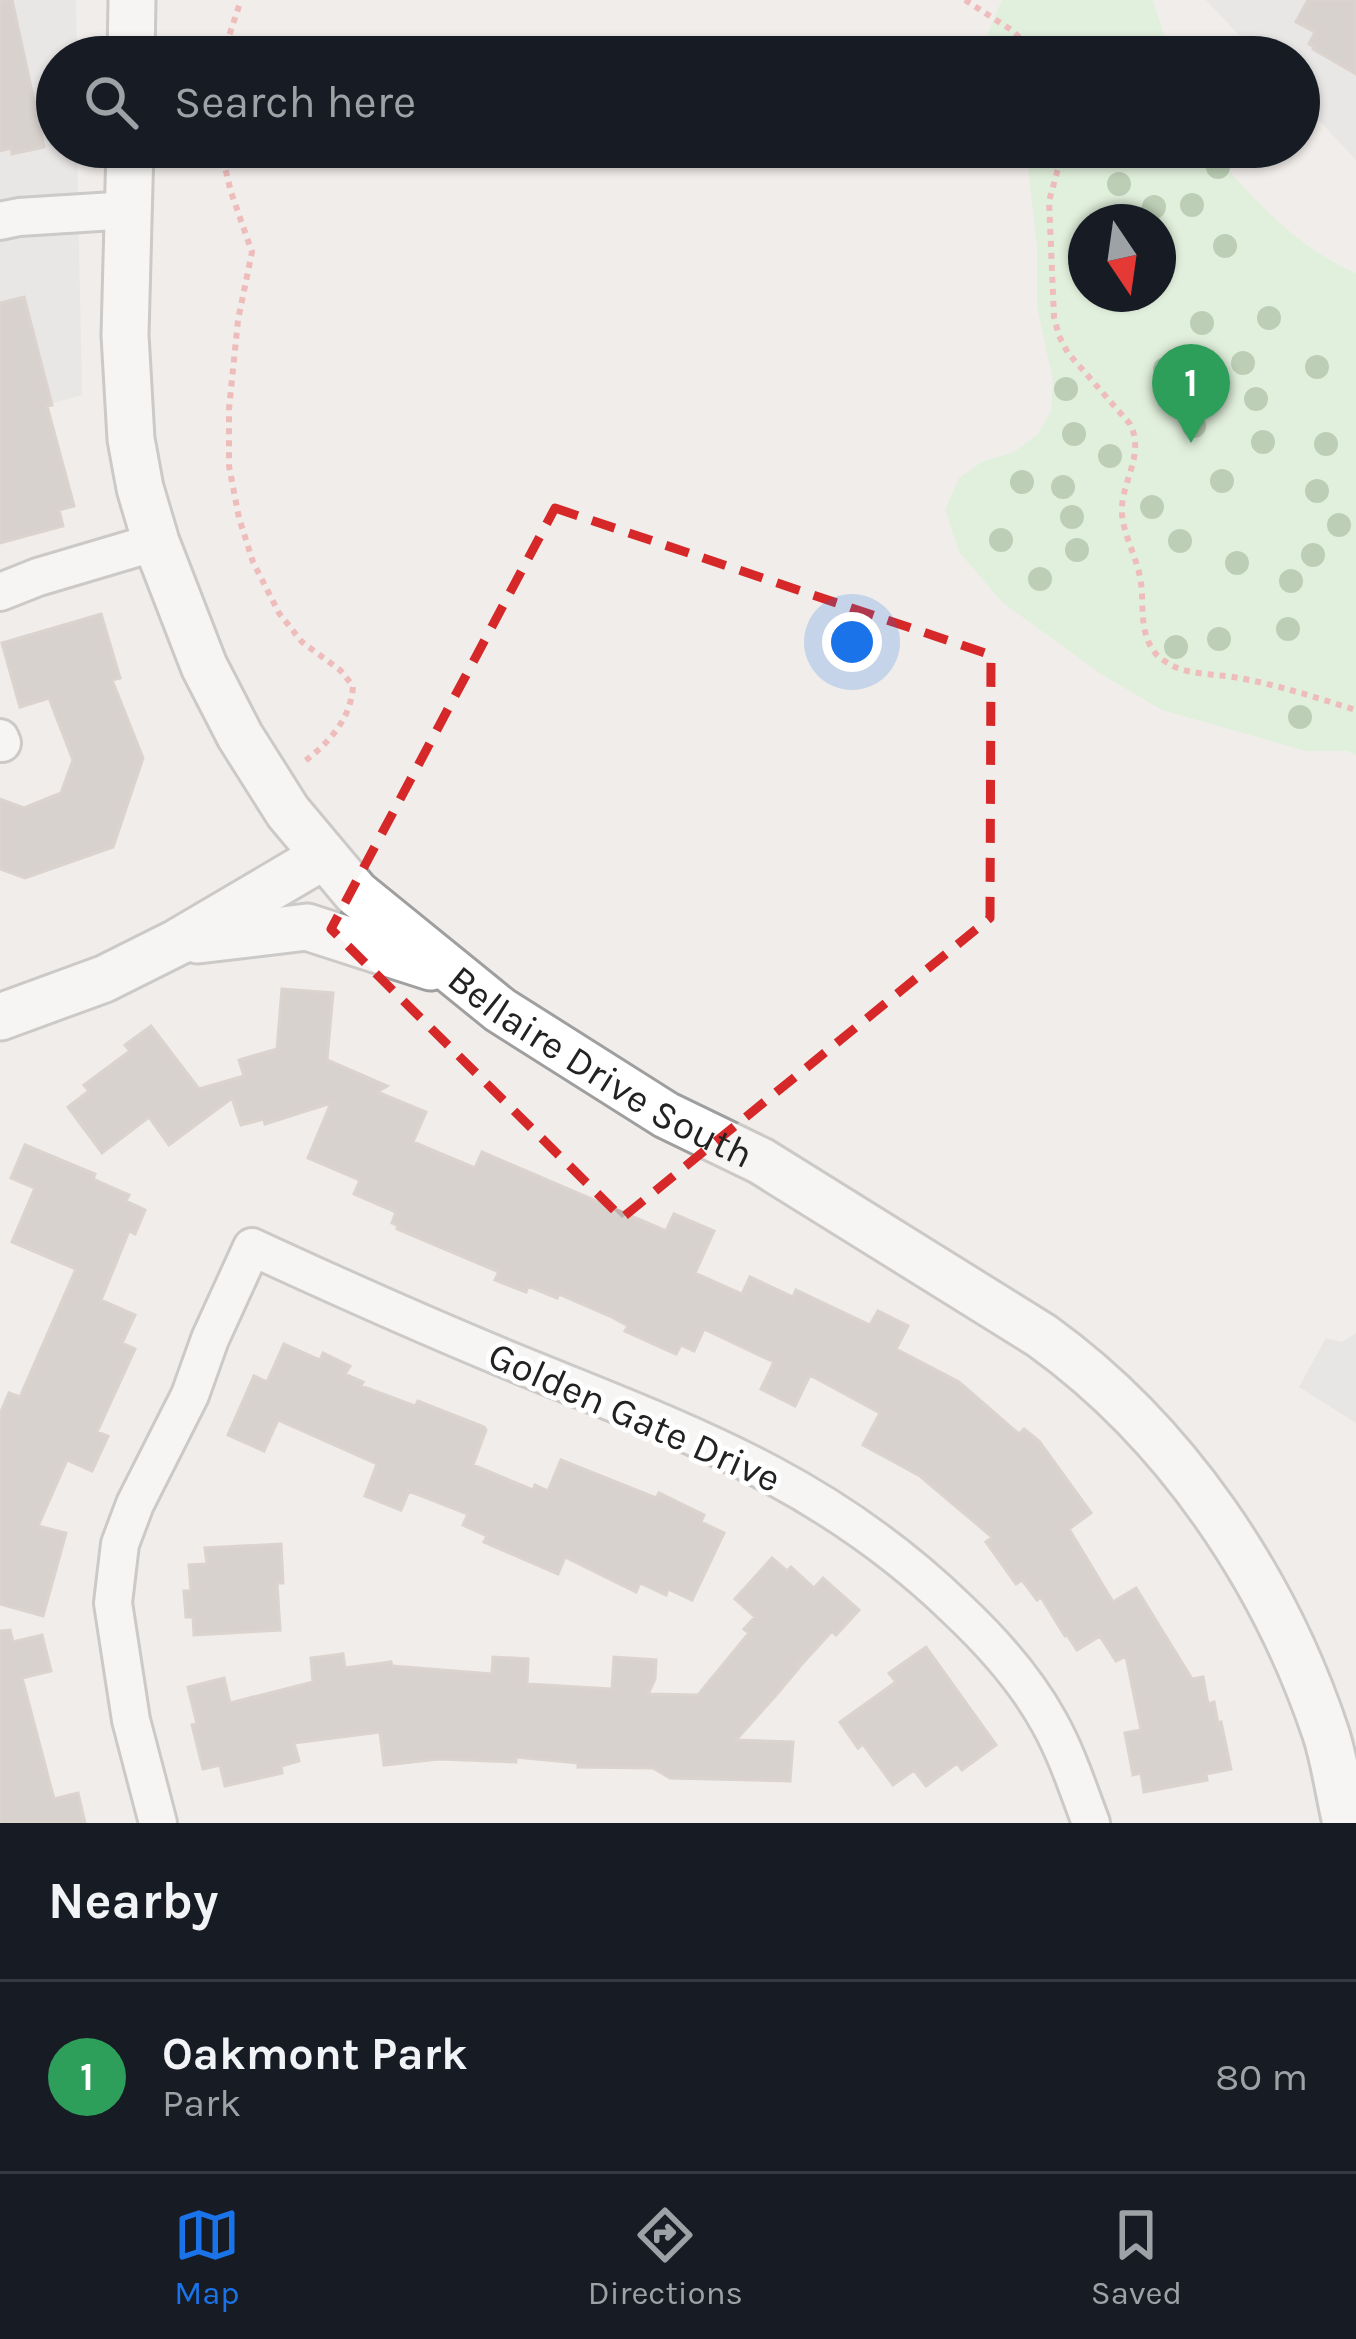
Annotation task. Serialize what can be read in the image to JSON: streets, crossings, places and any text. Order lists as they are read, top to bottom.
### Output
{
  "streets": {
    "street": ["Bellaire Drive South", "Golden Gate Drive"]
  },
  "north": "bottom",
  "page": {
    "search": "Search here",
    "pins": "1",
    "heading": "Nearby",
    "list": [
      {
        "mark": "1",
        "name": "Oakmont Park",
        "note": "Park",
        "value": "80 m"
      }
    ],
    "nav": ["Map", "Directions", "Saved"]
  }
}
